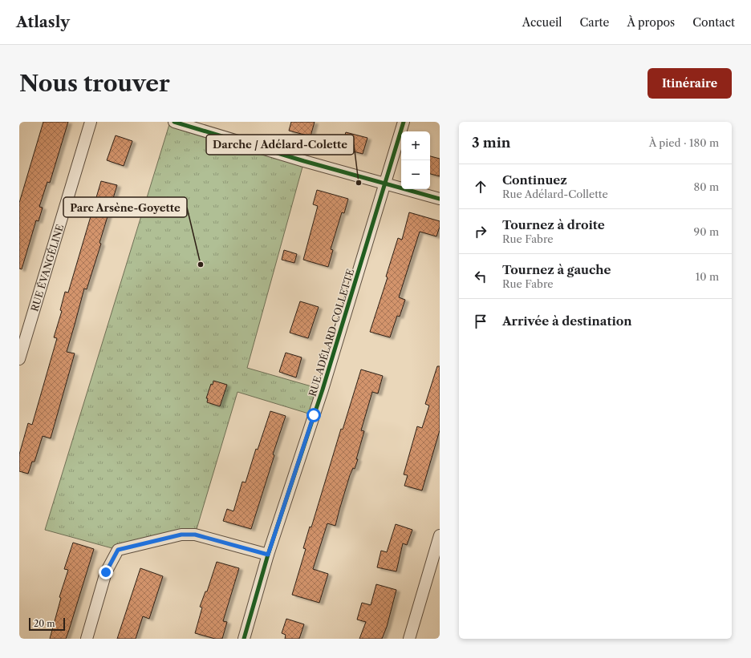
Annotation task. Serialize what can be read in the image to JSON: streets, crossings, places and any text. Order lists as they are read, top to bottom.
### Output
{
  "streets": {
    "street": ["RUE ÉVANGÉLINE", "RUE ADÉLARD-COLLETTE"]
  },
  "places": ["Darche / Adélard-Colette", "Parc Arsène-Goyette"],
  "scale_bar": "20 m",
  "page": {
    "header": "Atlasly",
    "nav": [
      "Accueil",
      "Carte",
      "À propos",
      "Contact"
    ],
    "buttons": "Itinéraire",
    "title": "Nous trouver",
    "heading": ["3 min", "À pied · 180 m"],
    "map_buttons": ["+", "−"],
    "list": [
      ["Continuez", "Rue Adélard-Collette", "80 m"],
      ["Tournez à droite", "Rue Fabre", "90 m"],
      ["Tournez à gauche", "Rue Fabre", "10 m"],
      "Arrivée à destination"
    ],
    "scale": "20 m"
  }
}
